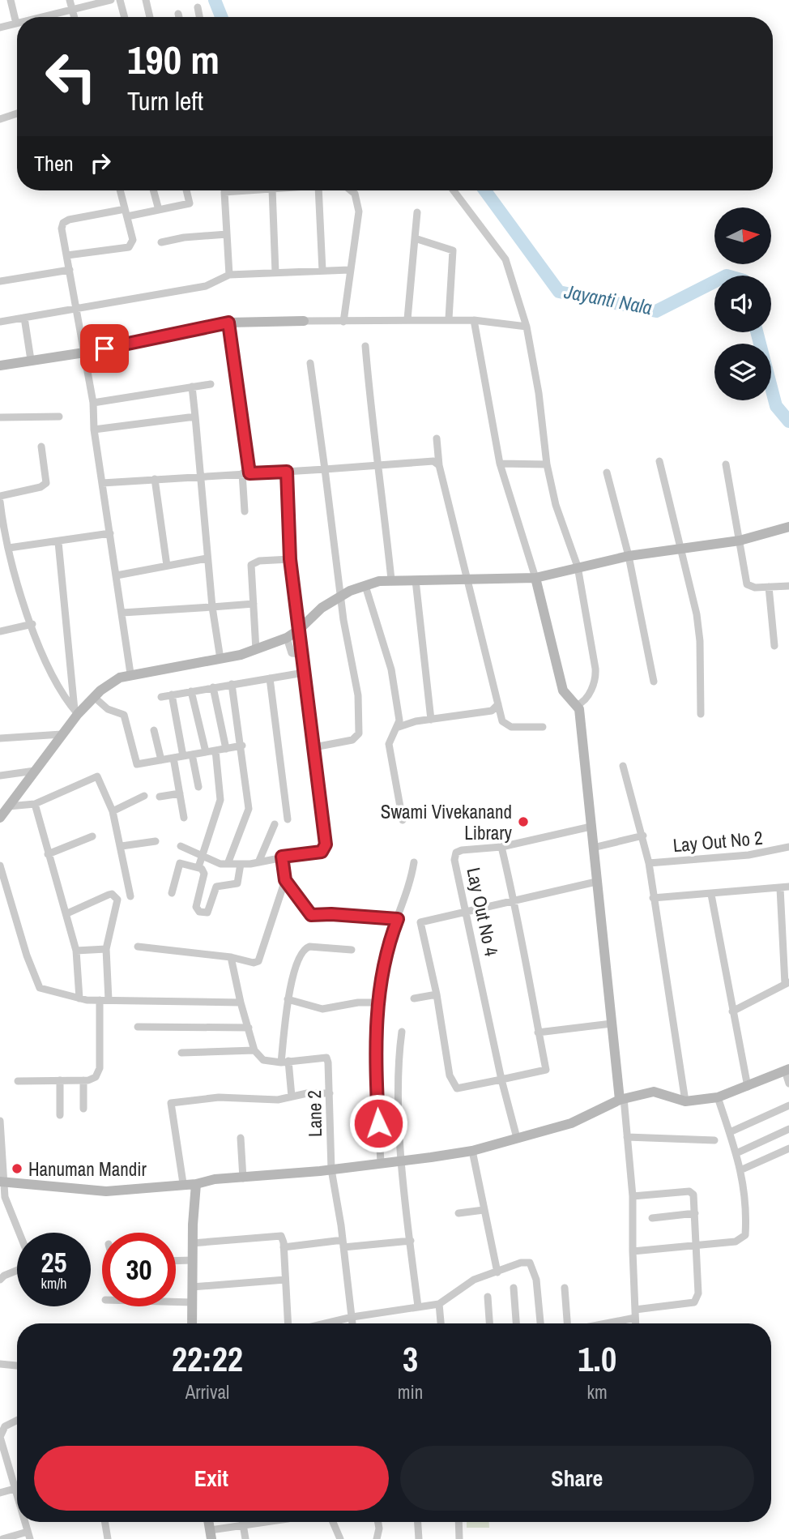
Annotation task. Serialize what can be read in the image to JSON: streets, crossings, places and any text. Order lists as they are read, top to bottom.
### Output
{
  "streets": {
    "street": ["Lay Out No 2", "Lay Out No 4", "Lane 2"]
  },
  "water": ["Jayanti Nala"],
  "places": ["Swami Vivekanand Library", "Hanuman Mandir"],
  "north": "right",
  "page": {
    "turn": ["190 m", "Turn left"],
    "then": "Then",
    "speed": "25 km/h",
    "limit": "30",
    "eta": [
      "22:22",
      "Arrival",
      "3",
      "min",
      "1.0",
      "km"
    ],
    "buttons": ["Exit", "Share"]
  }
}
